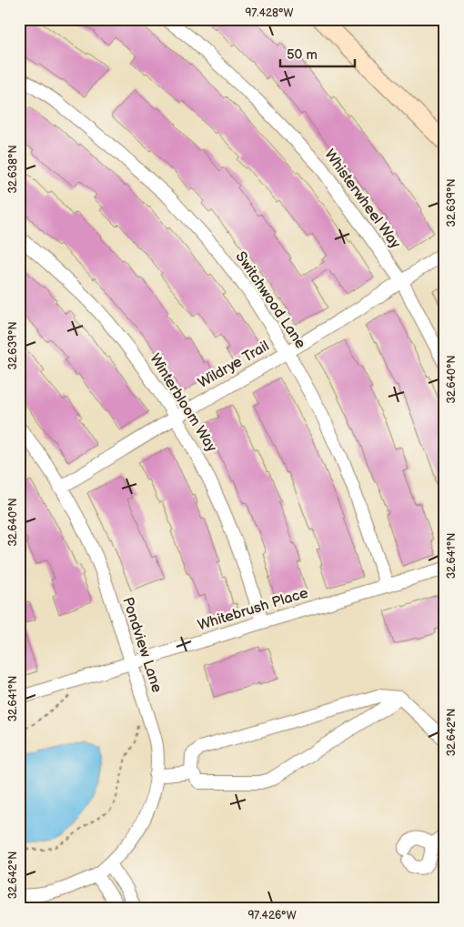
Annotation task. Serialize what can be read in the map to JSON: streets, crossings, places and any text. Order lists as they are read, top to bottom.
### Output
{
  "streets": {
    "street": [
      "Whisterwheel Way",
      "Switchwood Lane",
      "Wildrye Trail",
      "Winterbloom Way",
      "Whitebrush Place",
      "Pondview Lane"
    ]
  },
  "crossings": [
    ["Whisterwheel Way", "Wildrye Trail"],
    ["Switchwood Lane", "Wildrye Trail"],
    ["Switchwood Lane", "Whitebrush Place"],
    ["Wildrye Trail", "Winterbloom Way"],
    ["Wildrye Trail", "Pondview Lane"],
    ["Winterbloom Way", "Whitebrush Place"],
    ["Whitebrush Place", "Pondview Lane"]
  ],
  "scale_bar": "50 m",
  "coordinates": [
    "97.428°W",
    "32.638°N",
    "32.639°N",
    "32.640°N",
    "32.641°N",
    "32.642°N",
    "97.426°W"
  ]
}
